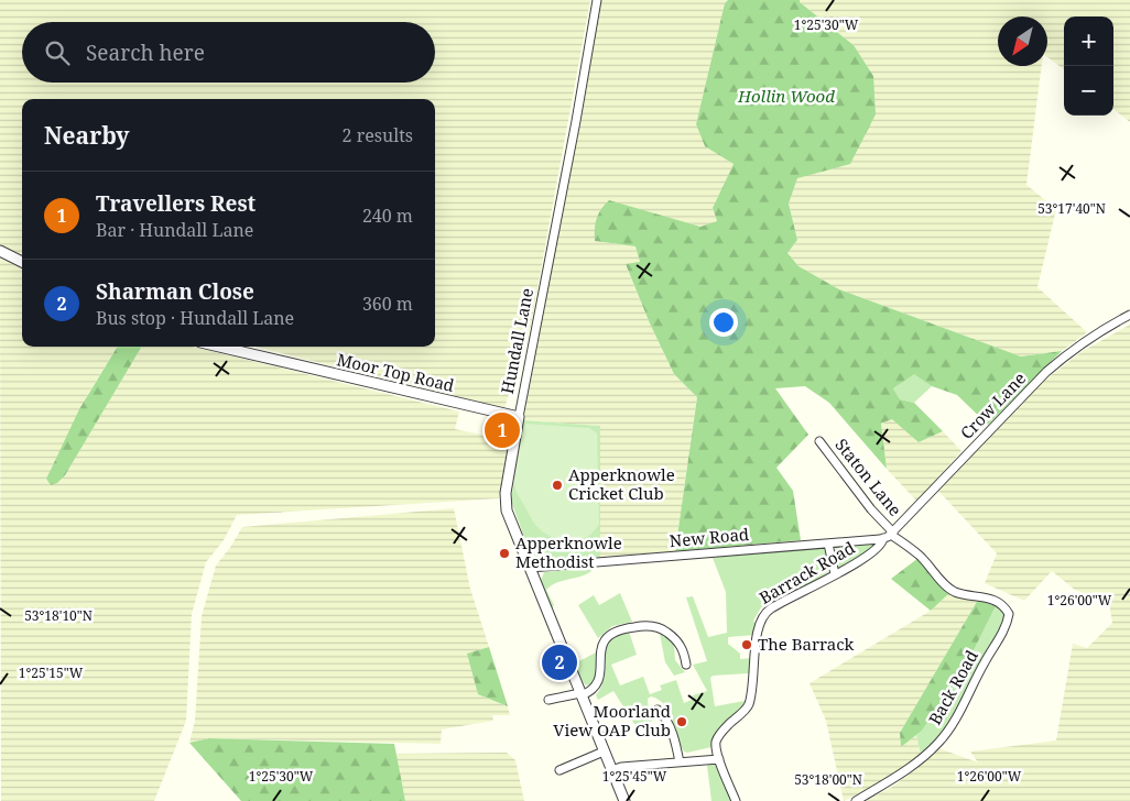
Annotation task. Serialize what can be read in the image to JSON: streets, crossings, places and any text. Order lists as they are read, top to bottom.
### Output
{
  "streets": {
    "street": [
      "Hundall Lane",
      "Moor Top Road",
      "Crow Lane",
      "Staton Lane",
      "New Road",
      "Barrack Road",
      "Back Road"
    ]
  },
  "crossings": [
    ["Hundall Lane", "Moor Top Road"],
    ["Hundall Lane", "New Road"],
    ["Crow Lane", "Staton Lane"],
    ["Crow Lane", "New Road"],
    ["Crow Lane", "Barrack Road"],
    ["Staton Lane", "New Road"],
    ["Staton Lane", "Barrack Road"],
    ["Staton Lane", "Back Road"],
    ["New Road", "Barrack Road"]
  ],
  "parks": ["Hollin Wood"],
  "places": [
    "Apperknowle Cricket Club",
    "Apperknowle Methodist",
    "The Barrack",
    "Moorland View OAP Club"
  ],
  "north": "bottom left",
  "page": {
    "map_buttons": ["+", "−"],
    "search": "Search here",
    "heading": ["Nearby", "2 results"],
    "list": [
      {
        "mark": "1",
        "name": "Travellers Rest",
        "note": "Bar · Hundall Lane",
        "value": "240 m"
      },
      {
        "mark": "2",
        "name": "Sharman Close",
        "note": "Bus stop · Hundall Lane",
        "value": "360 m"
      }
    ],
    "pins": ["1", "2"]
  },
  "coordinates": [
    "1°25'30\"W",
    "53°17'40\"N",
    "1°26'00\"W",
    "53°18'10\"N",
    "1°25'15\"W",
    "1°25'45\"W",
    "53°18'00\"N"
  ]
}
